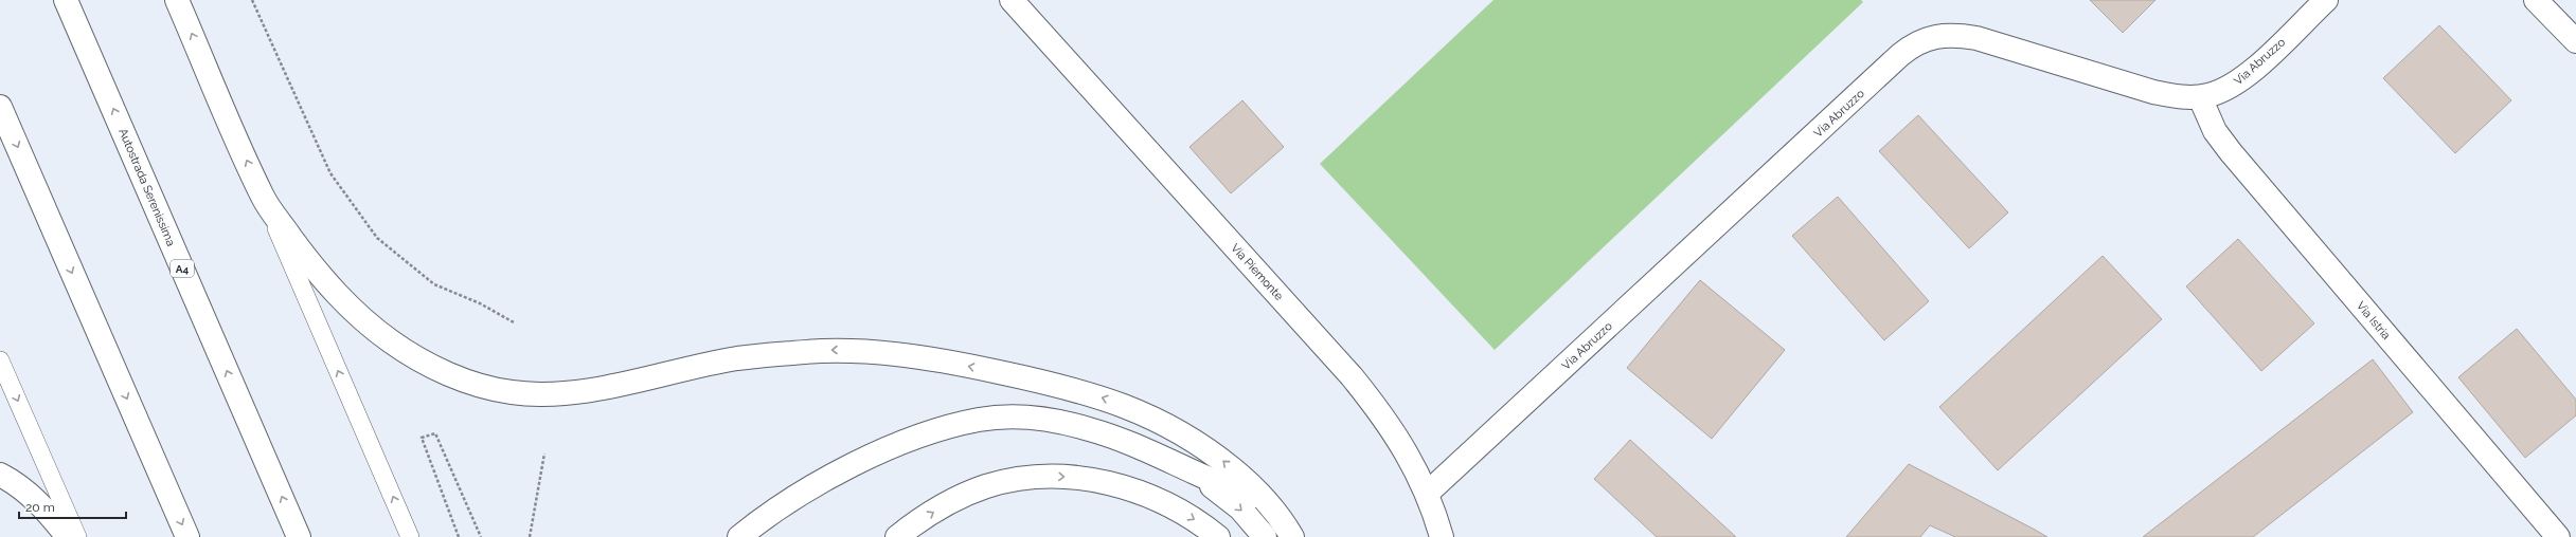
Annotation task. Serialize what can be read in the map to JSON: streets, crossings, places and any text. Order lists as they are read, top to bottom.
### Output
{
  "streets": {
    "main road": [
      "Via Abruzzo",
      "Autostrada Serenissima",
      "A4",
      "Via Piemonte",
      "Via Istria"
    ]
  },
  "crossings": [
    ["Via Abruzzo", "Via Piemonte"],
    ["Via Abruzzo", "Via Istria"]
  ],
  "scale_bar": "20 m"
}
